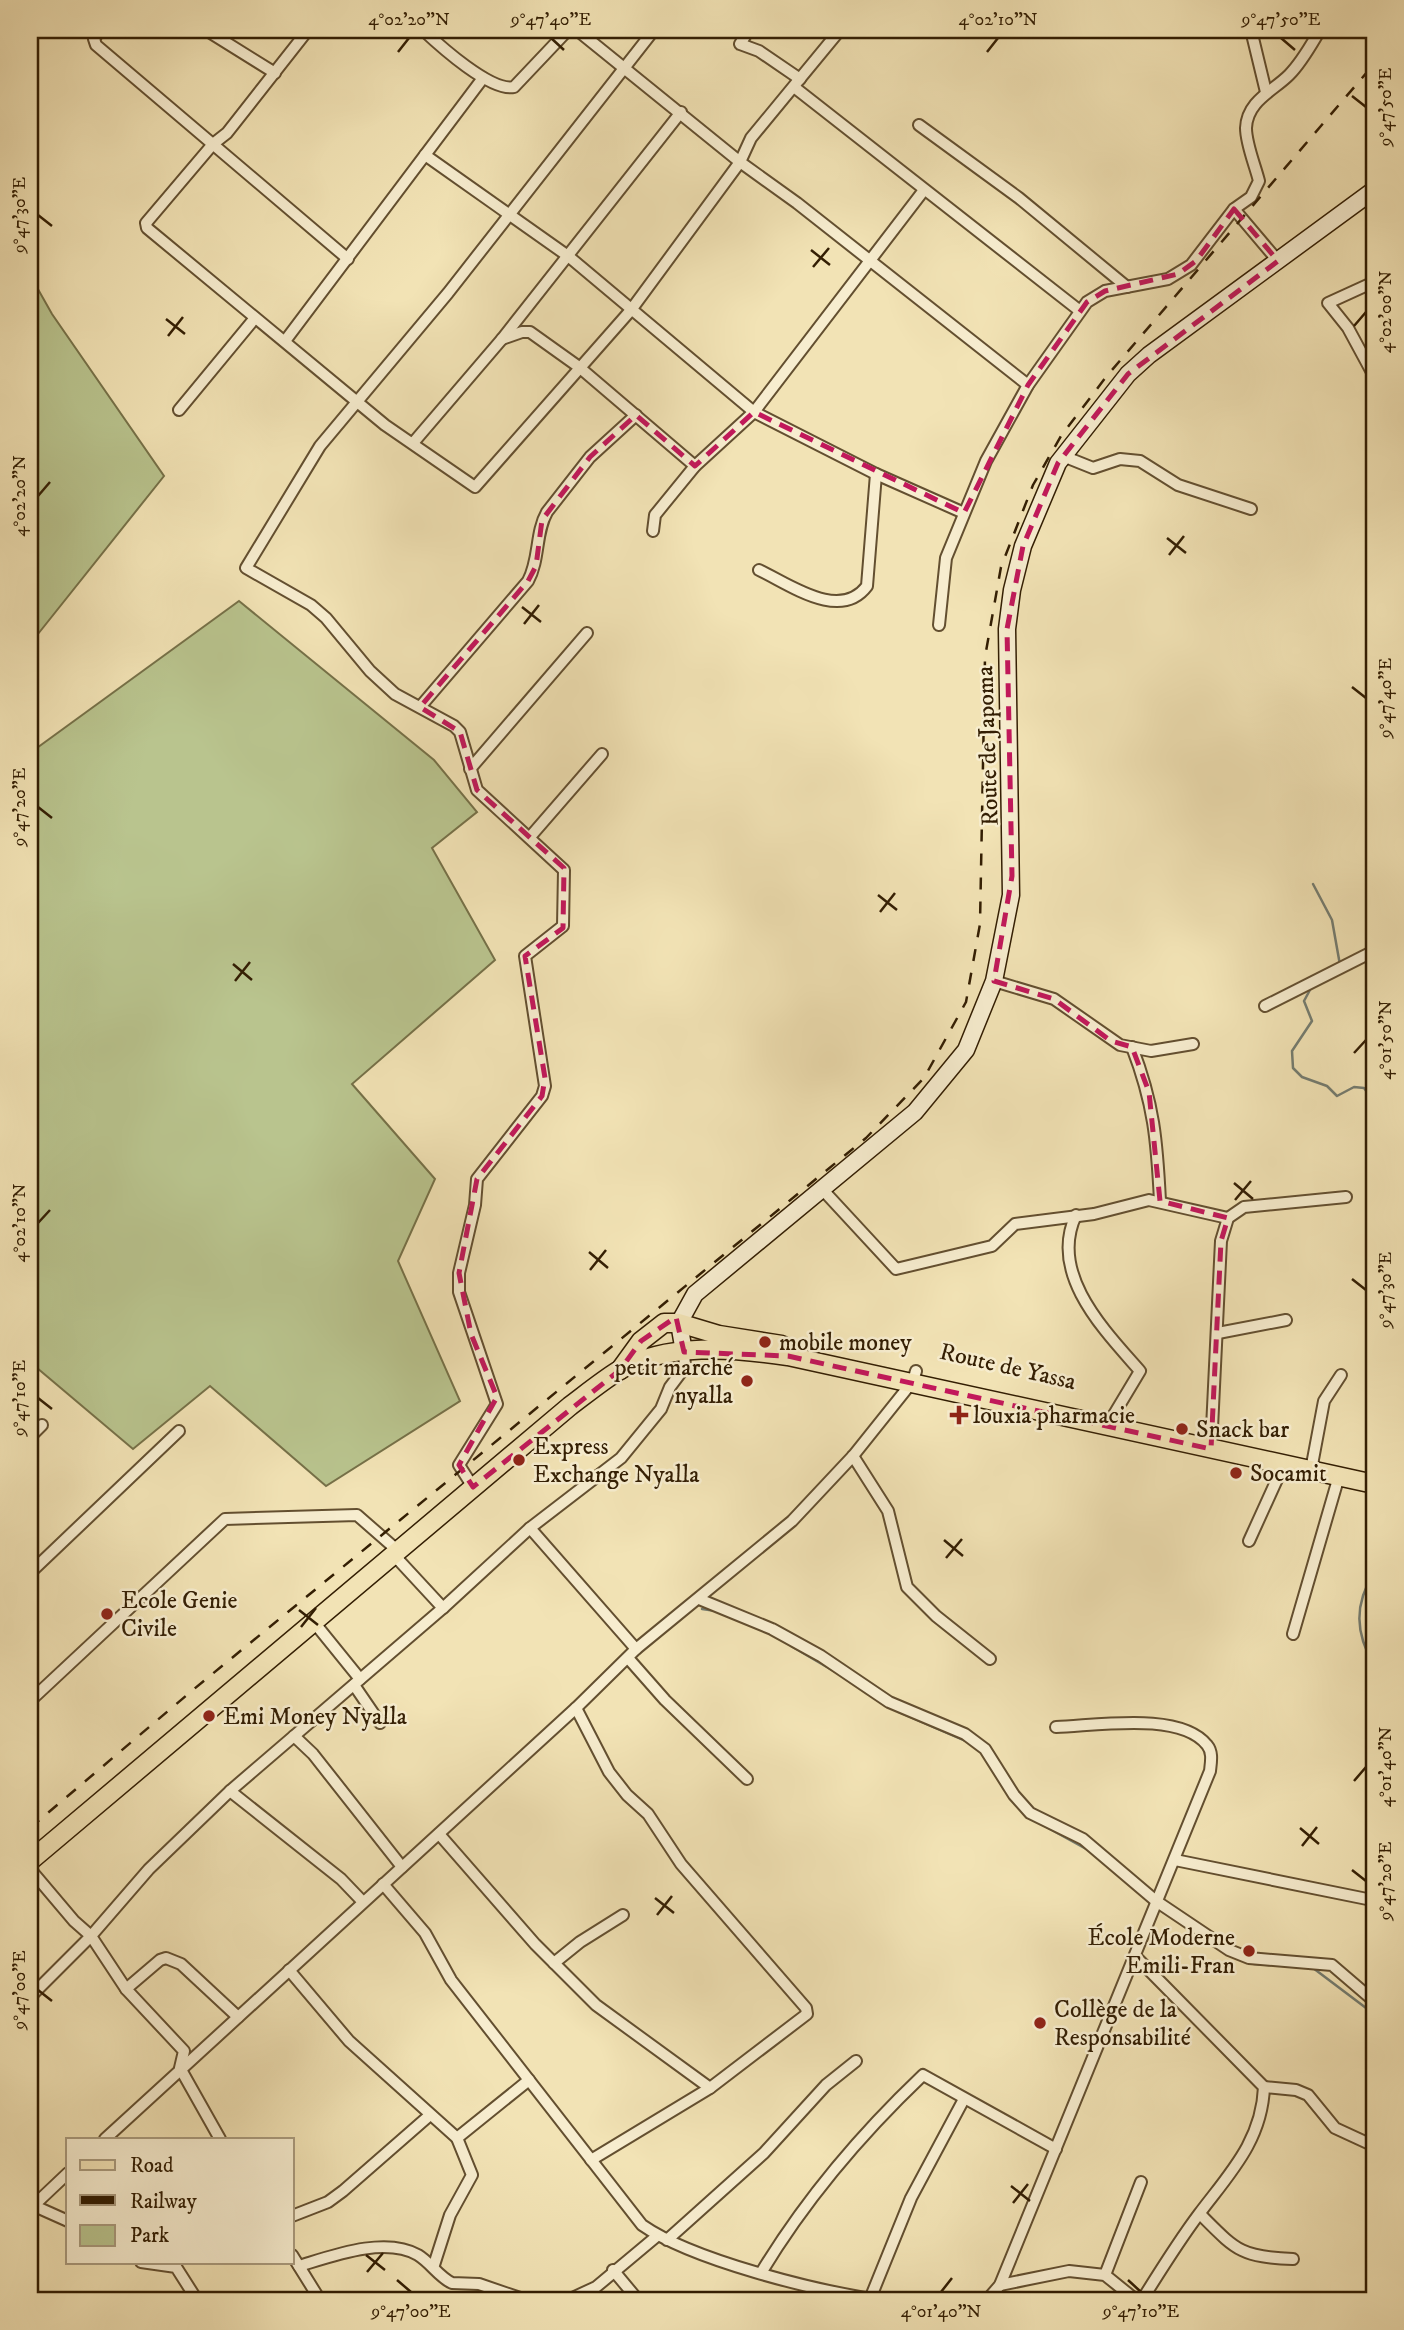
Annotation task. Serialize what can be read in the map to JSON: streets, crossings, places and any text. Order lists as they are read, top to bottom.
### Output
{
  "streets": {
    "main road": ["Route de Yassa"],
    "street": ["Route de Japoma"]
  },
  "places": {
    "other": [
      "mobile money",
      "petit marché nyalla",
      "Snack bar",
      "Express Exchange Nyalla",
      "Socamit",
      "Ecole Genie Civile",
      "Emi Money Nyalla",
      "École Moderne Emili-Fran",
      "Collège de la Responsabilité"
    ],
    "health": ["louxia pharmacie"]
  },
  "legend": ["Road", "Railway", "Park"],
  "coordinates": [
    "4°02'20\"N",
    "9°47'40\"E",
    "4°02'10\"N",
    "9°47'50\"E",
    "9°47'30\"E",
    "4°02'00\"N",
    "9°47'20\"E",
    "4°01'50\"N",
    "9°47'10\"E",
    "4°01'40\"N",
    "9°47'00\"E"
  ]
}
